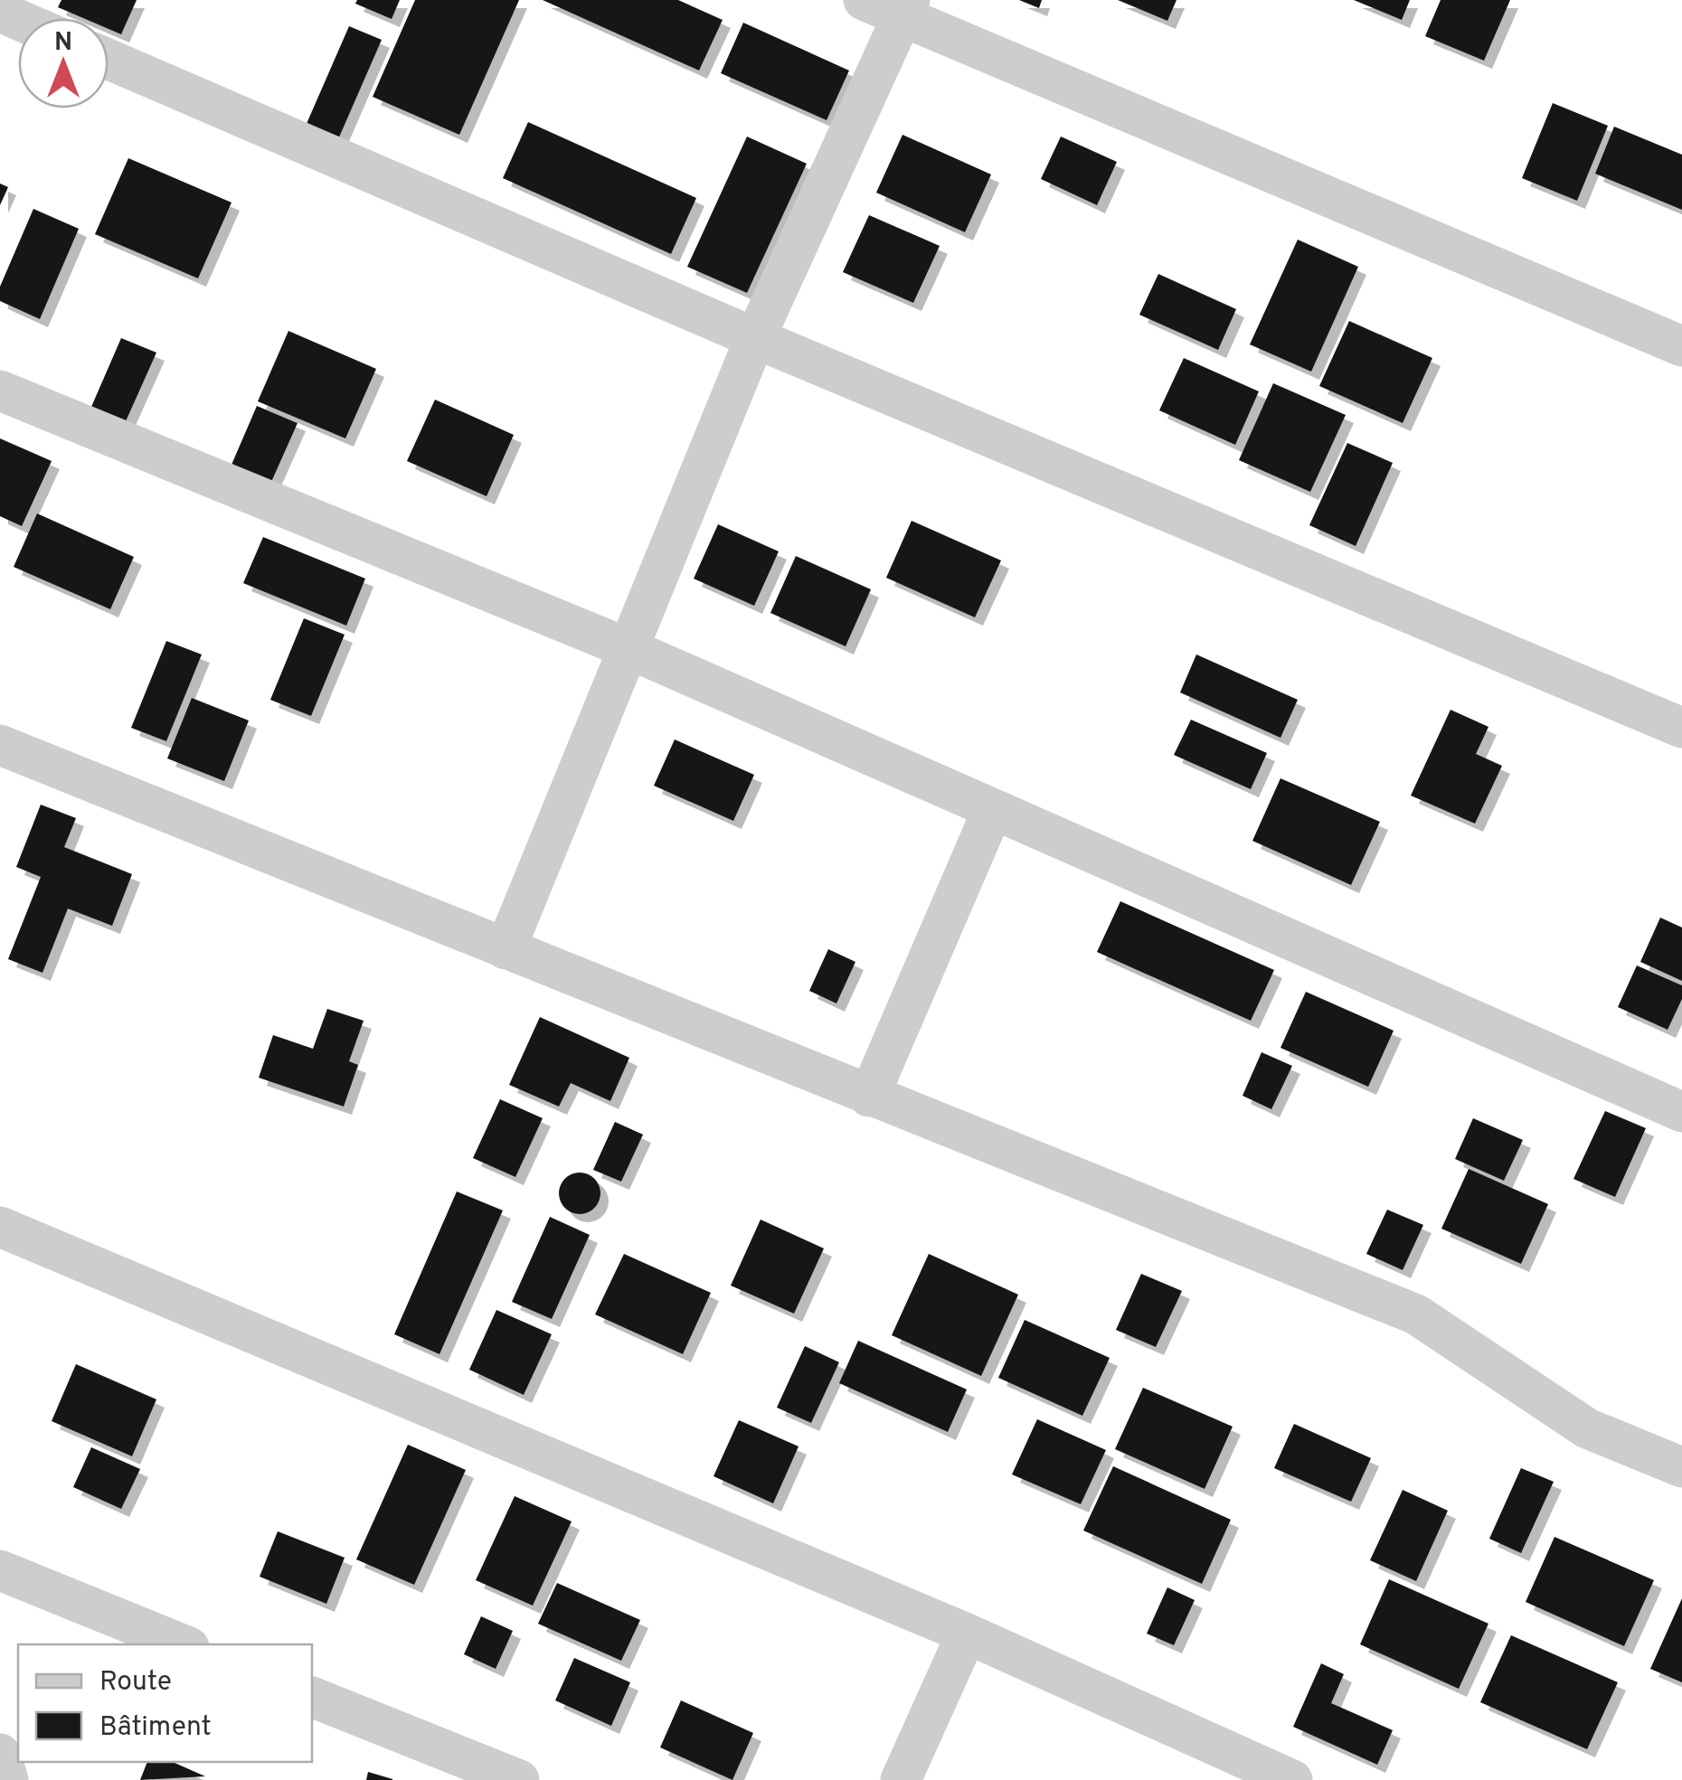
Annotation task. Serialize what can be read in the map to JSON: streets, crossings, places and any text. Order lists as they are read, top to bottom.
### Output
{
  "legend": ["Route", "Bâtiment"],
  "north": "top"
}
